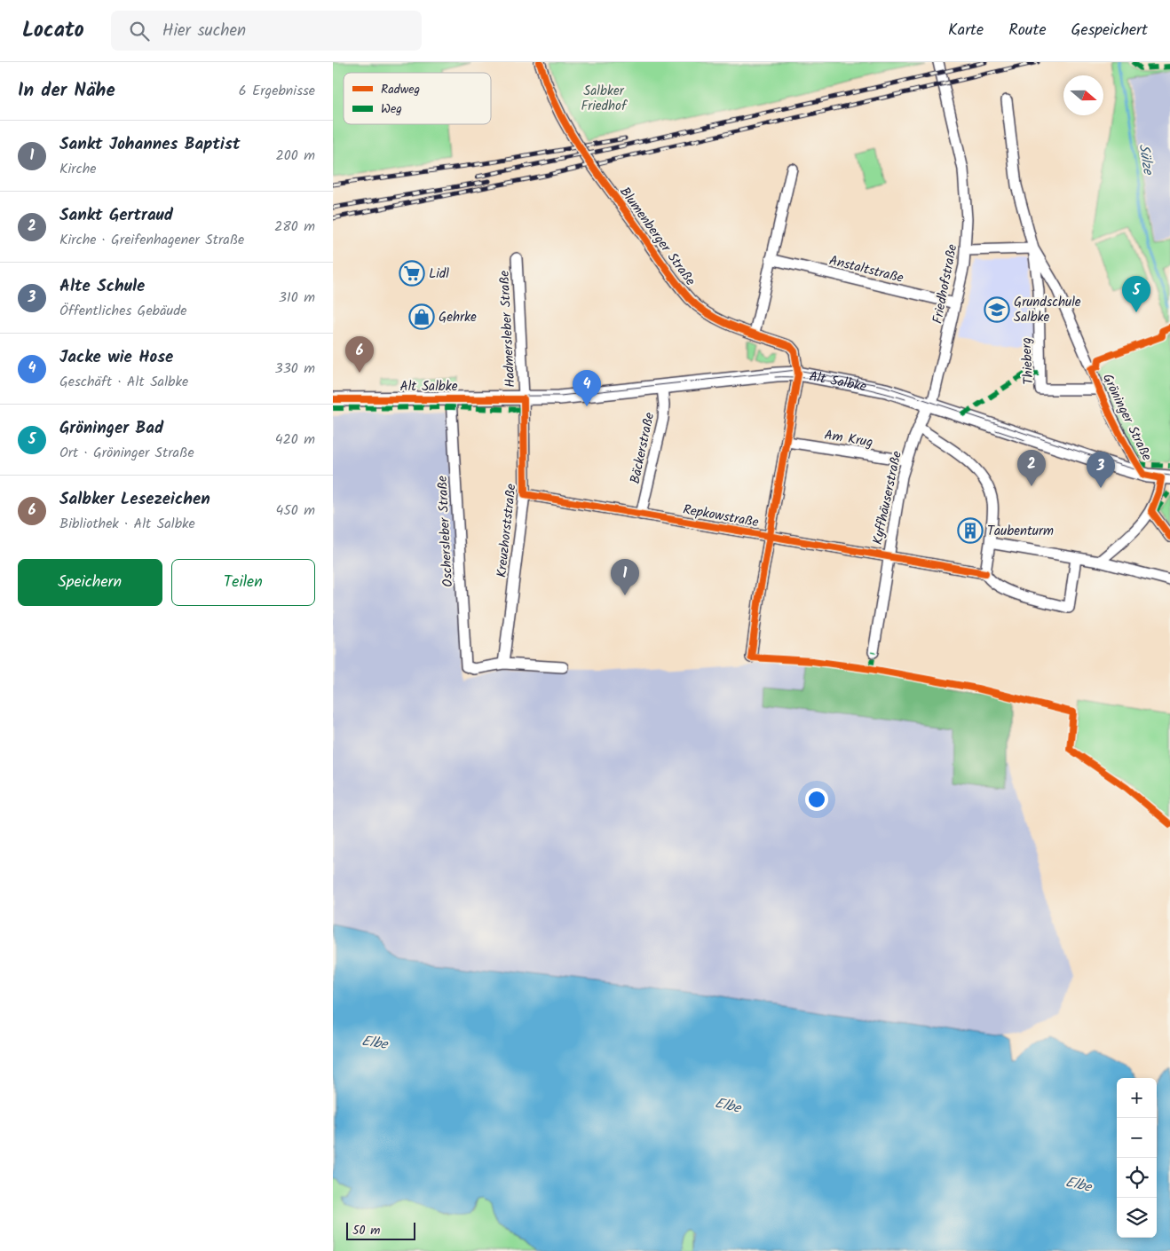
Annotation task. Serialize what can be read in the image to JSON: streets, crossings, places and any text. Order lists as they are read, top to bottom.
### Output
{
  "streets": {
    "main road": ["Alt Salbke"],
    "street": [
      "Blumenberger Straße",
      "Anstaltstraße",
      "Friedhofstraße",
      "Hadmersleber Straße",
      "Thieberg",
      "Gröninger Straße",
      "Am Krug",
      "Bäckerstraße",
      "Kyffhäuserstraße",
      "Repkowstraße",
      "Kreuzhorststraße",
      "Oschersleber Straße"
    ]
  },
  "crossings": [
    ["Blumenberger Straße", "Alt Salbke"],
    ["Anstaltstraße", "Friedhofstraße"],
    ["Friedhofstraße", "Alt Salbke"],
    ["Friedhofstraße", "Kyffhäuserstraße"],
    ["Hadmersleber Straße", "Alt Salbke"],
    ["Hadmersleber Straße", "Kreuzhorststraße"],
    ["Thieberg", "Gröninger Straße"],
    ["Alt Salbke", "Gröninger Straße"],
    ["Alt Salbke", "Bäckerstraße"],
    ["Alt Salbke", "Kyffhäuserstraße"],
    ["Alt Salbke", "Kreuzhorststraße"],
    ["Alt Salbke", "Oschersleber Straße"],
    ["Am Krug", "Kyffhäuserstraße"],
    ["Bäckerstraße", "Repkowstraße"],
    ["Kyffhäuserstraße", "Repkowstraße"],
    ["Repkowstraße", "Kreuzhorststraße"],
    ["Kreuzhorststraße", "Oschersleber Straße"]
  ],
  "water": ["Sülze", "Elbe"],
  "parks": ["Salbker Friedhof"],
  "places": {
    "supermarket": ["Lidl"],
    "school or university": ["Grundschule Salbke"],
    "shop": ["Gehrke"],
    "building": ["Taubenturm"]
  },
  "legend": ["Radweg", "Weg"],
  "scale_bar": "50 m",
  "north": "right",
  "page": {
    "header": "Locato",
    "search": "Hier suchen",
    "nav": ["Karte", "Route", "Gespeichert"],
    "heading": ["In der Nähe", "6 Ergebnisse"],
    "list": [
      {
        "mark": "1",
        "name": "Sankt Johannes Baptist",
        "note": "Kirche",
        "value": "200 m"
      },
      {
        "mark": "2",
        "name": "Sankt Gertraud",
        "note": "Kirche · Greifenhagener Straße",
        "value": "280 m"
      },
      {
        "mark": "3",
        "name": "Alte Schule",
        "note": "Öffentliches Gebäude",
        "value": "310 m"
      },
      {
        "mark": "4",
        "name": "Jacke wie Hose",
        "note": "Geschäft · Alt Salbke",
        "value": "330 m"
      },
      {
        "mark": "5",
        "name": "Gröninger Bad",
        "note": "Ort · Gröninger Straße",
        "value": "420 m"
      },
      {
        "mark": "6",
        "name": "Salbker Lesezeichen",
        "note": "Bibliothek · Alt Salbke",
        "value": "450 m"
      }
    ],
    "pins": [
      "5",
      "6",
      "4",
      "2",
      "3",
      "1"
    ],
    "buttons": ["Speichern", "Teilen"],
    "map_buttons": ["+", "−"],
    "scale": "50 m"
  }
}
